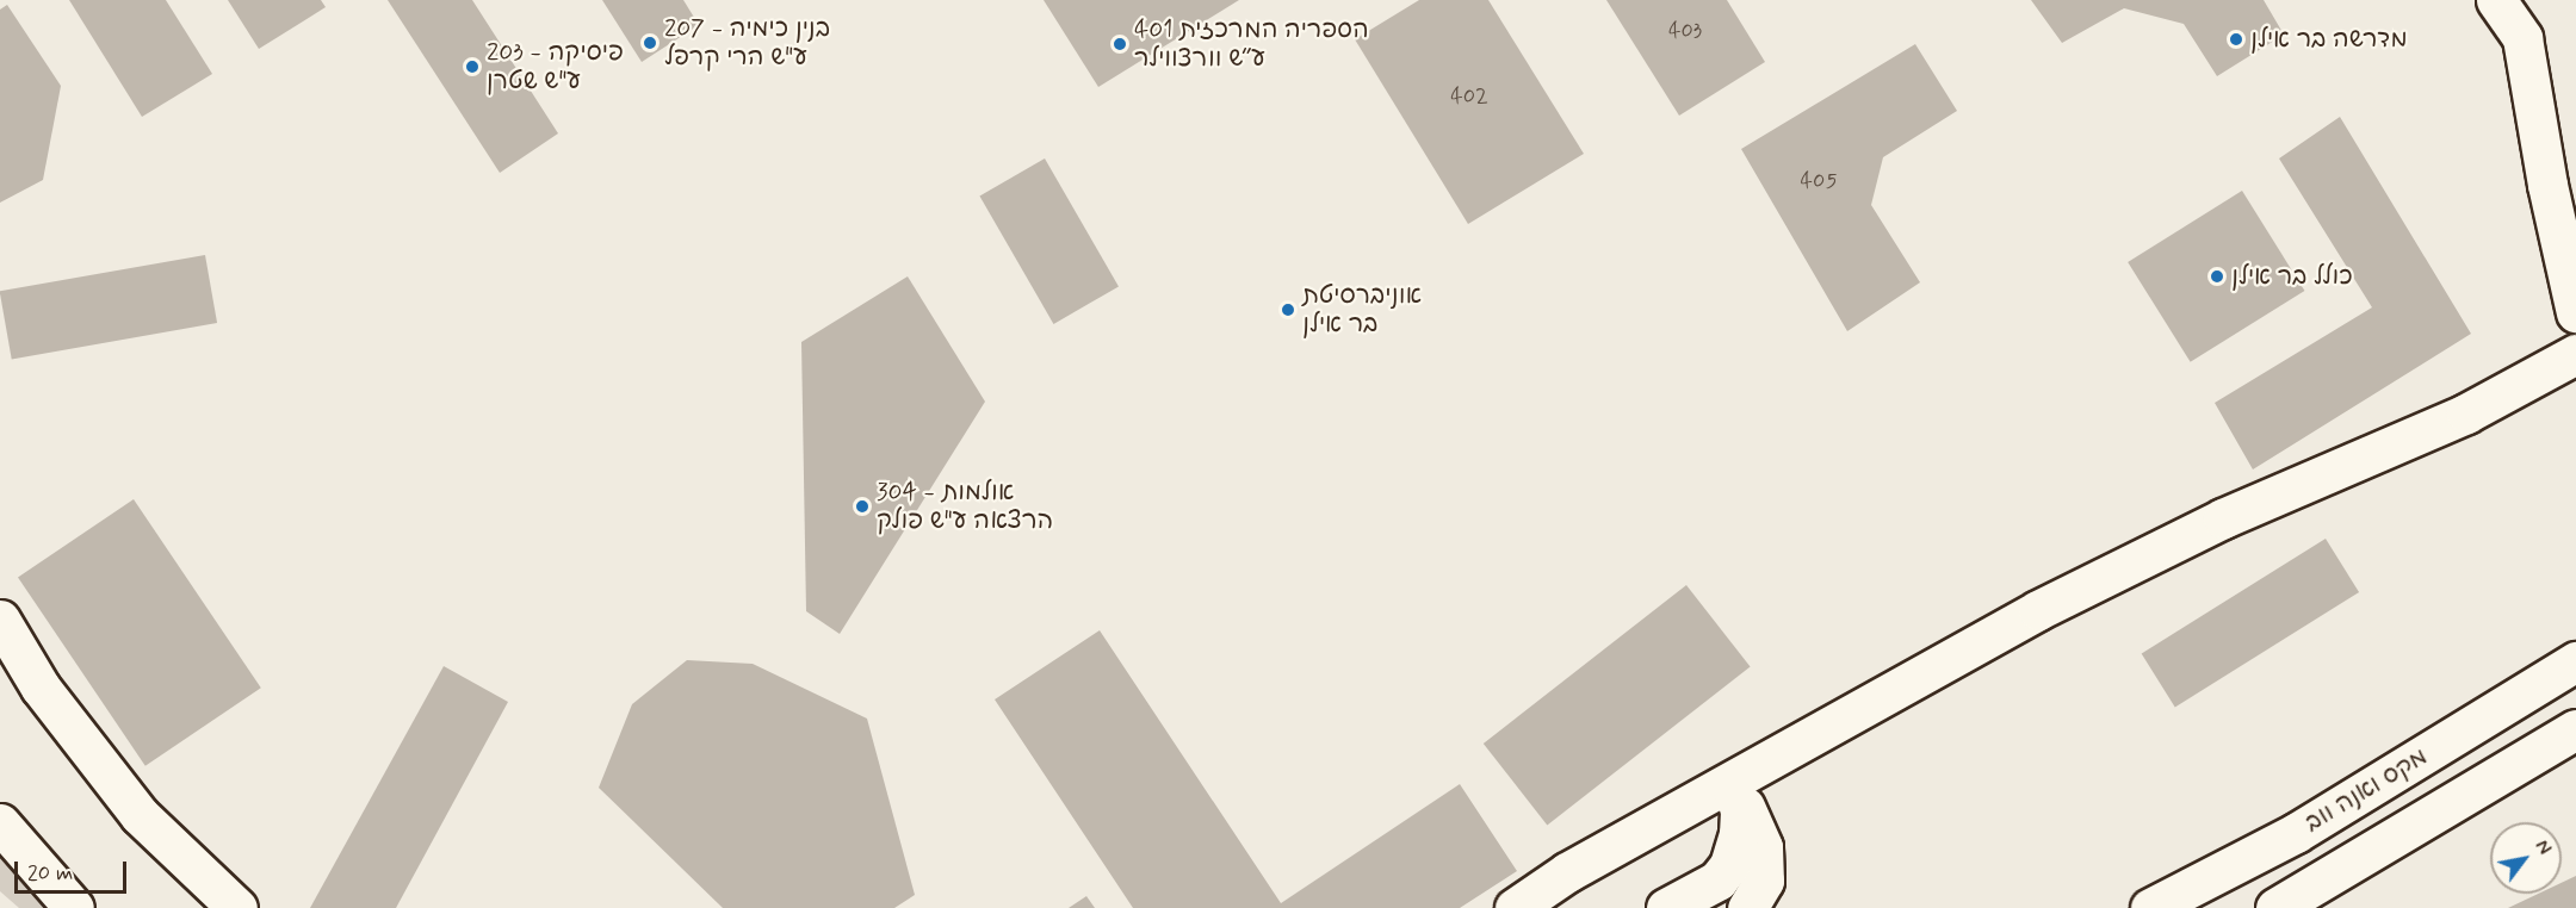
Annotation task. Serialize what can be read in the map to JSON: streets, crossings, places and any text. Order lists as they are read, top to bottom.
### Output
{
  "streets": {
    "main road": ["מקס ואנה ווב"]
  },
  "places": [
    "מדרשה בר אילן",
    "207 - בנין כימיה ע\"ש הרי קרפל",
    "401 הספריה המרכזית ע״ש וורצווילר",
    "203 - פיסיקה ע\"ש שטרן",
    "כולל בר אילן",
    "אוניברסיטת בר אילן",
    "304 - אולמות הרצאה ע\"ש פולק"
  ],
  "house_numbers": ["403", "402", "405"],
  "scale_bar": "20 m",
  "north": "top right"
}
